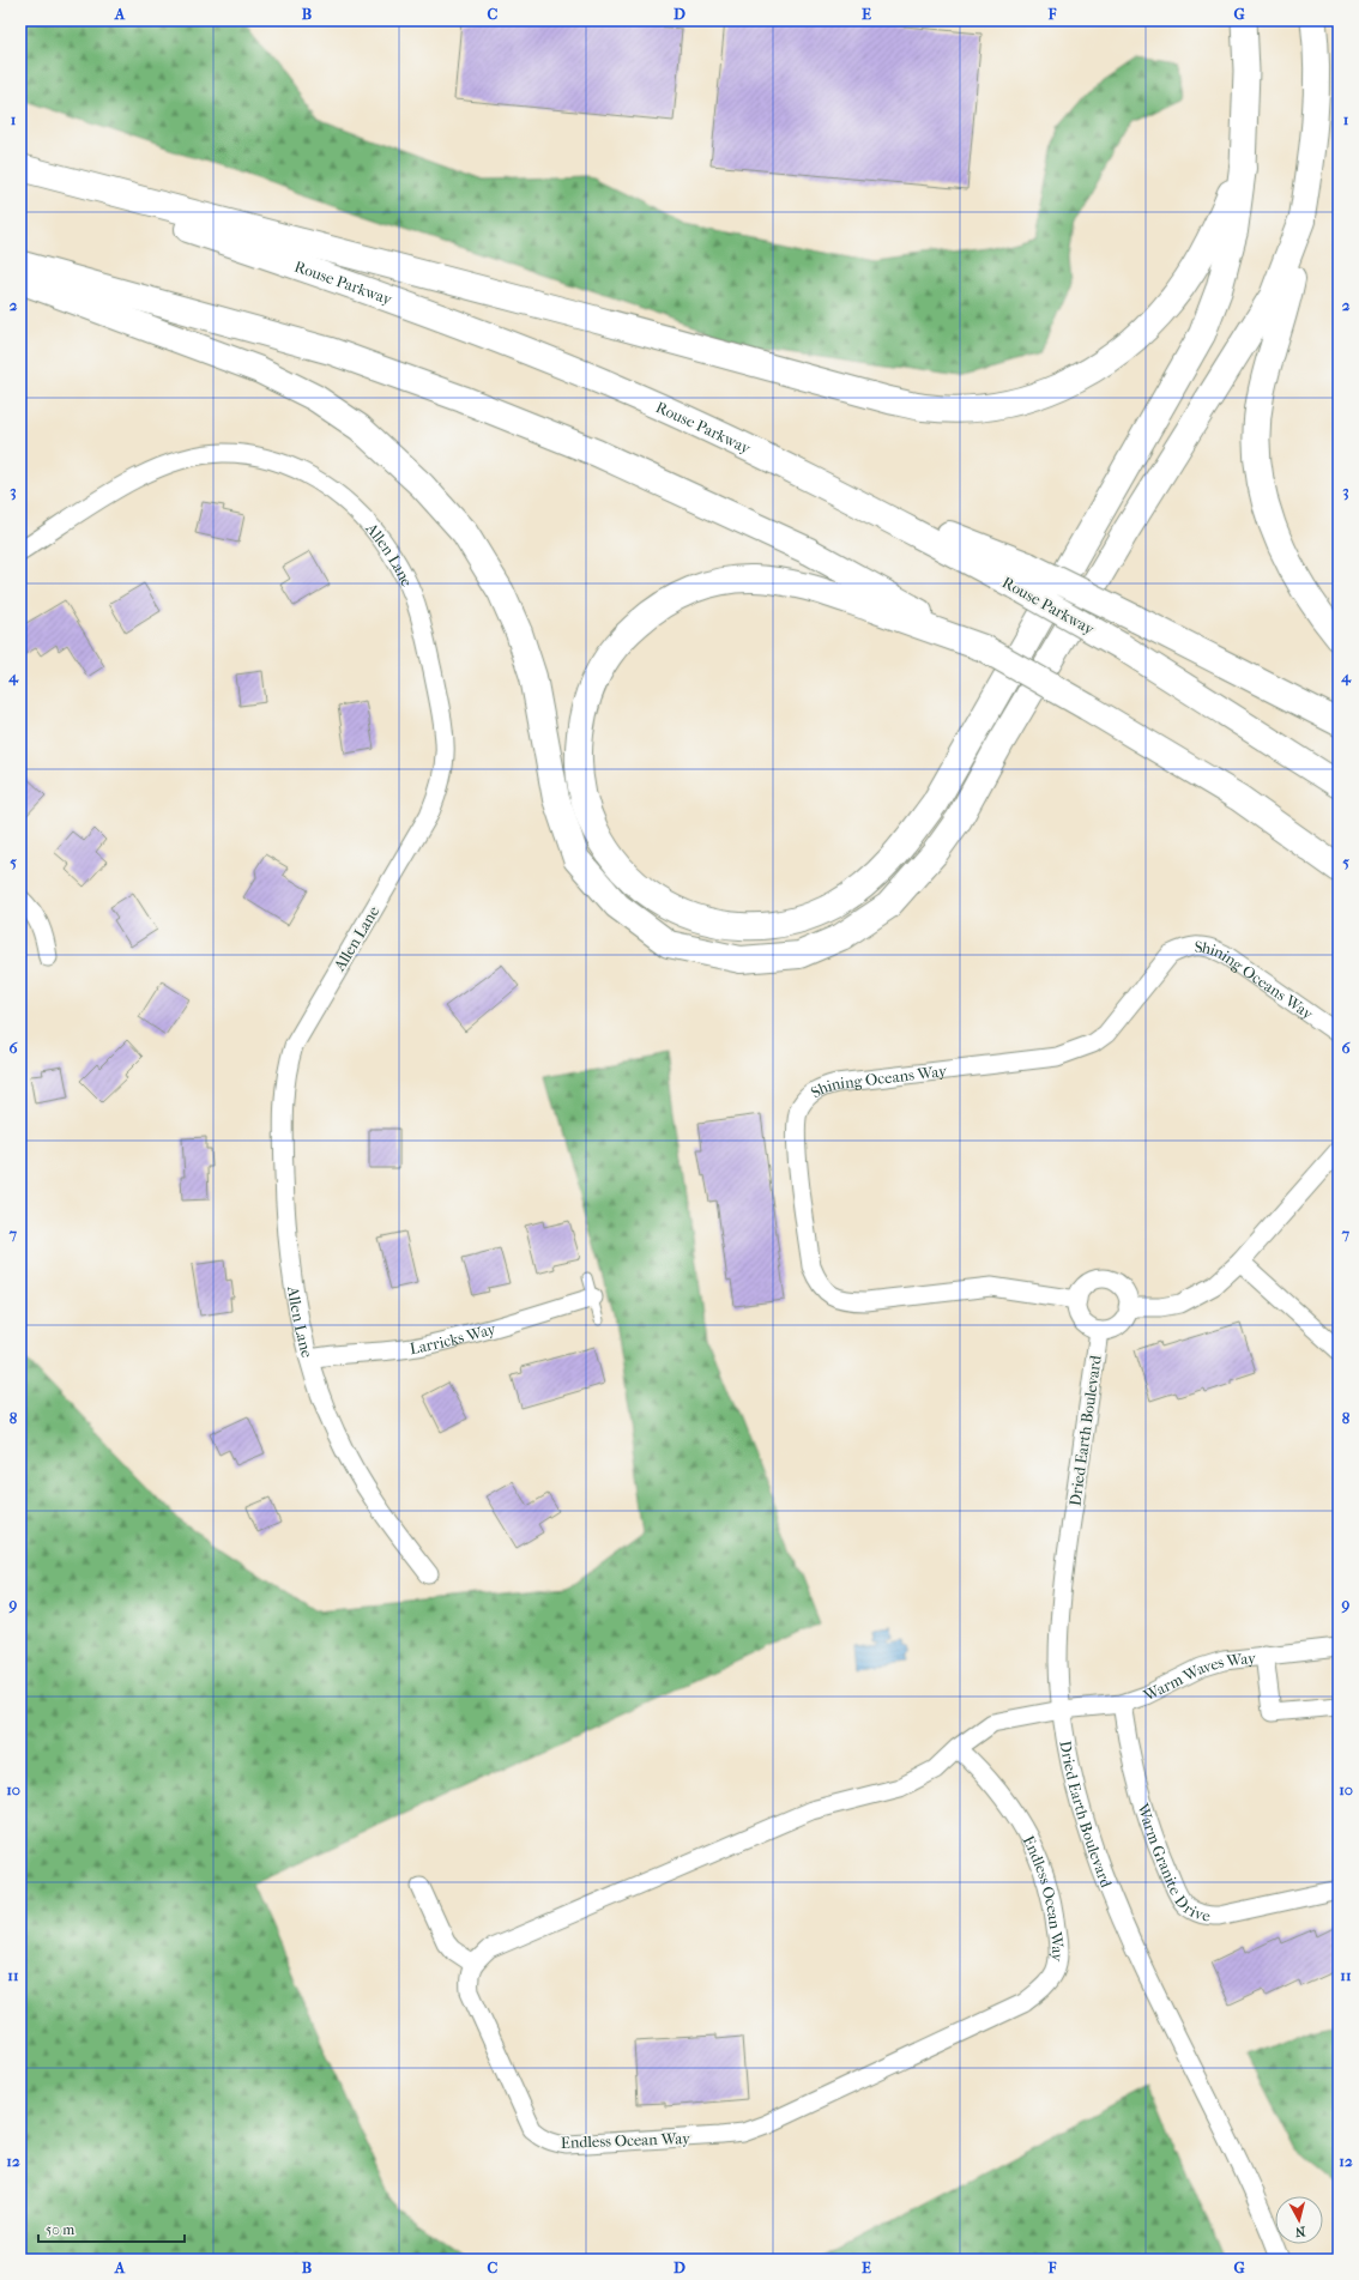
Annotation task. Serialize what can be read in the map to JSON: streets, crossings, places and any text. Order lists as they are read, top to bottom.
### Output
{
  "streets": {
    "main road": ["Rouse Parkway"],
    "street": [
      "Allen Lane",
      "Shining Oceans Way",
      "Larricks Way",
      "Dried Earth Boulevard",
      "Warm Waves Way",
      "Warm Granite Drive",
      "Endless Ocean Way"
    ]
  },
  "crossings": [
    ["Allen Lane", "Larricks Way"],
    ["Shining Oceans Way", "Dried Earth Boulevard"],
    ["Dried Earth Boulevard", "Warm Waves Way"],
    ["Warm Waves Way", "Warm Granite Drive"]
  ],
  "scale_bar": "50 m",
  "north": "bottom",
  "grid": {
    "columns": [
      "A",
      "B",
      "C",
      "D",
      "E",
      "F",
      "G"
    ],
    "rows": [
      "1",
      "2",
      "3",
      "4",
      "5",
      "6",
      "7",
      "8",
      "9",
      "10",
      "11",
      "12"
    ]
  }
}
